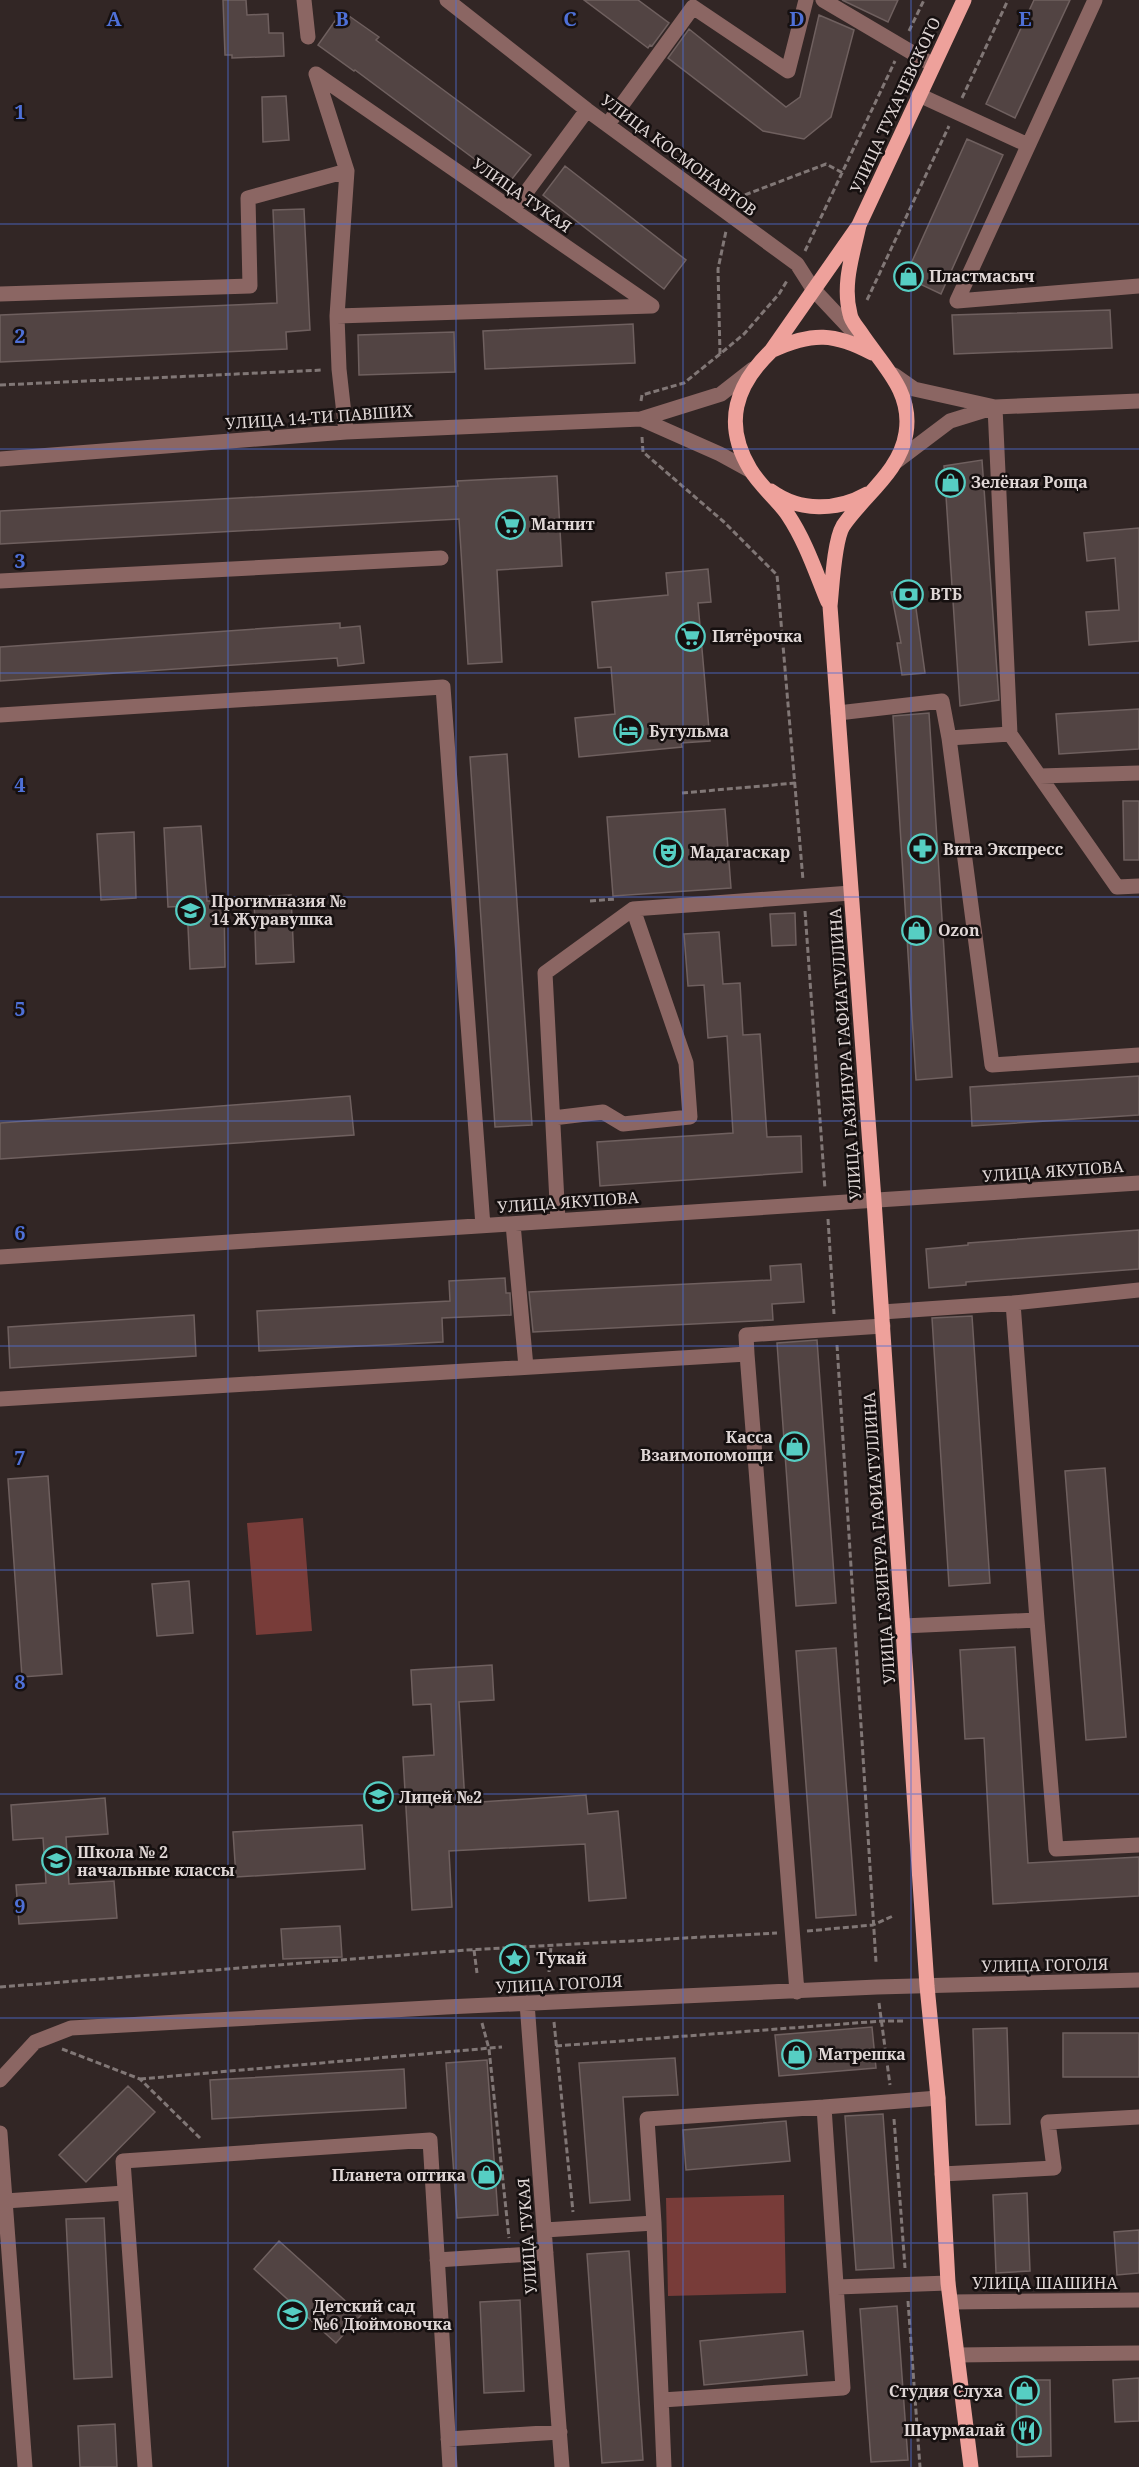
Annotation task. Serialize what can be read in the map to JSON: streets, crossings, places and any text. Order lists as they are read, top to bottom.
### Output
{
  "streets": {
    "main road": ["УЛИЦА ТУХАЧЕВСКОГО", "УЛИЦА ГАЗИНУРА ГАФИАТУЛЛИНА"],
    "street": [
      "УЛИЦА КОСМОНАВТОВ",
      "УЛИЦА ТУКАЯ",
      "УЛИЦА 14-ТИ ПАВШИХ",
      "УЛИЦА ЯКУПОВА",
      "УЛИЦА ГОГОЛЯ",
      "УЛИЦА ШАШИНА"
    ]
  },
  "crossings": [
    ["УЛИЦА ТУКАЯ", "УЛИЦА 14-ТИ ПАВШИХ"],
    ["УЛИЦА ТУКАЯ", "УЛИЦА ГОГОЛЯ"],
    ["УЛИЦА ГАЗИНУРА ГАФИАТУЛЛИНА", "УЛИЦА ЯКУПОВА"],
    ["УЛИЦА ГАЗИНУРА ГАФИАТУЛЛИНА", "УЛИЦА ГОГОЛЯ"],
    ["УЛИЦА ГАЗИНУРА ГАФИАТУЛЛИНА", "УЛИЦА ШАШИНА"]
  ],
  "places": {
    "shop": [
      "Пластмасыч",
      "Зелёная Роща",
      "Ozon",
      "Касса Взаимопомощи",
      "Матрешка",
      "Планета оптика",
      "Студия Слуха"
    ],
    "supermarket": ["Магнит", "Пятёрочка"],
    "bank": ["ВТБ"],
    "hotel": ["Бугульма"],
    "pharmacy": ["Вита Экспресс"],
    "theatre": ["Мадагаскар"],
    "school or university": [
      "Прогимназия № 14 Журавушка",
      "Лицей №2",
      "Школа № 2 начальные классы",
      "Детский сад №6 Дюймовочка"
    ],
    "place": ["Тукай"],
    "restaurant": ["Шаурмалай"]
  },
  "grid": {
    "columns": [
      "A",
      "B",
      "C",
      "D",
      "E"
    ],
    "rows": [
      "1",
      "2",
      "3",
      "4",
      "5",
      "6",
      "7",
      "8",
      "9"
    ]
  }
}
